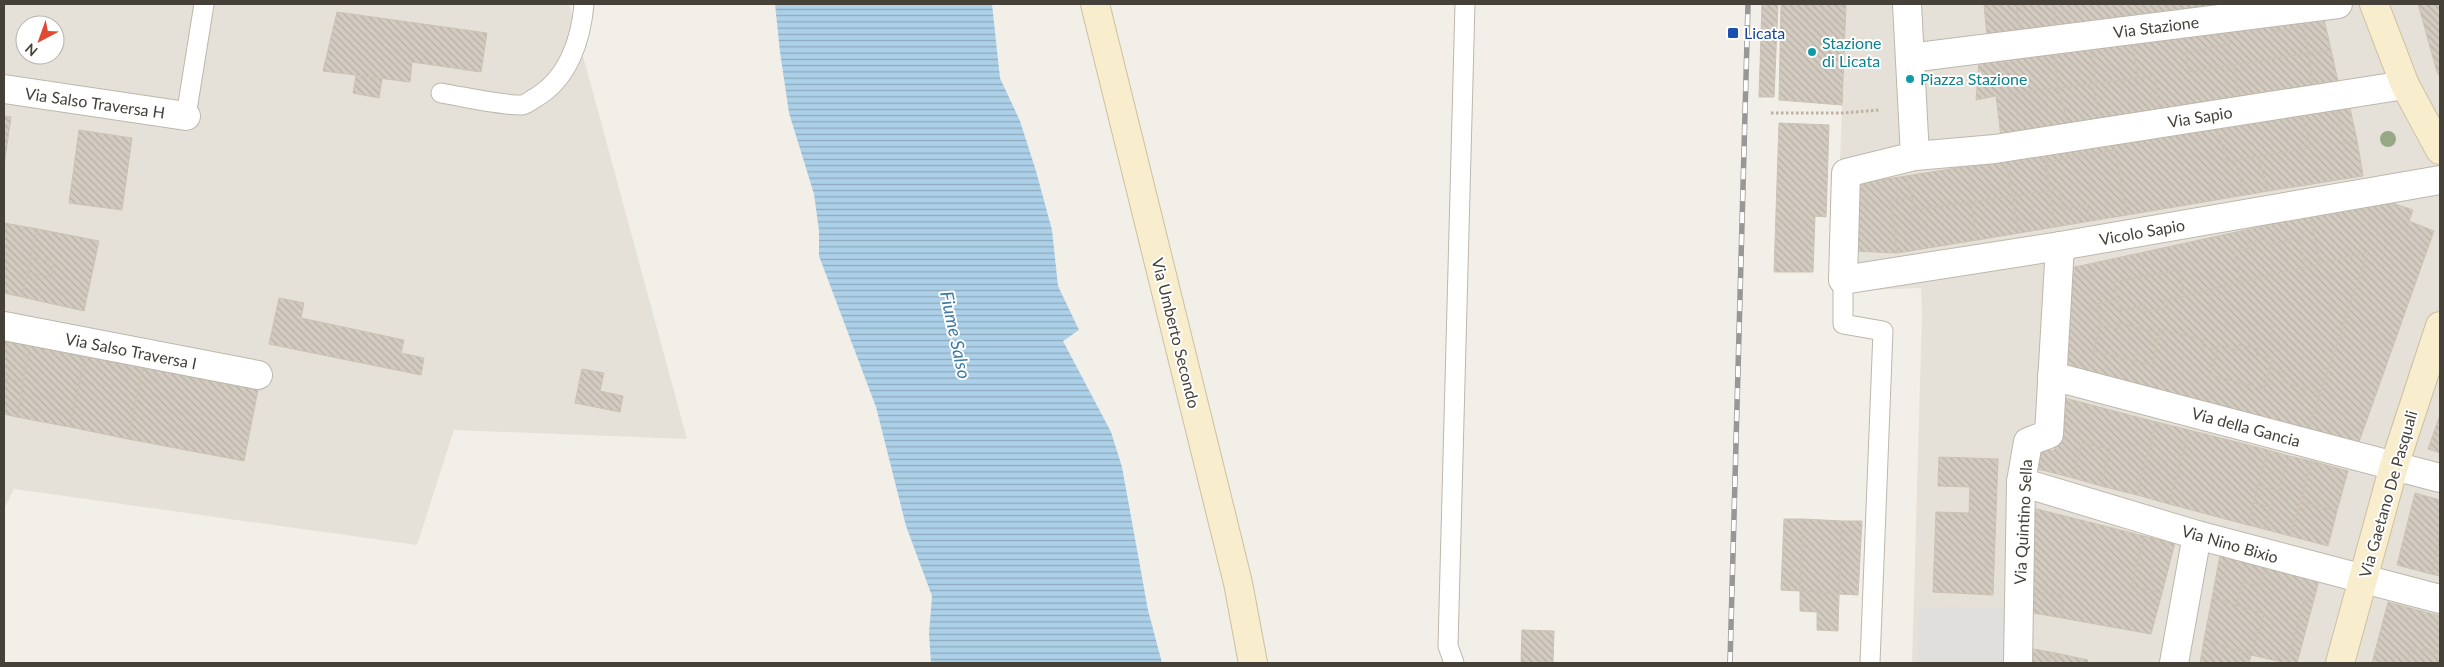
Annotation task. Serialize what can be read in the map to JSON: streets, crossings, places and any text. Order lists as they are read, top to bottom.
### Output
{
  "streets": {
    "main road": ["Via Umberto Secondo", "Via Gaetano De Pasquali"],
    "street": [
      "Via Stazione",
      "Via Salso Traversa H",
      "Via Sapio",
      "Vicolo Sapio",
      "Via Salso Traversa I",
      "Via della Gancia",
      "Via Quintino Sella",
      "Via Nino Bixio"
    ]
  },
  "crossings": [
    ["Via Sapio", "Vicolo Sapio"],
    ["Vicolo Sapio", "Via Quintino Sella"],
    ["Via della Gancia", "Via Gaetano De Pasquali"],
    ["Via della Gancia", "Via Quintino Sella"],
    ["Via Gaetano De Pasquali", "Via Nino Bixio"],
    ["Via Quintino Sella", "Via Nino Bixio"]
  ],
  "water": ["Fiume Salso"],
  "places": {
    "transit": ["Licata"],
    "other": ["Stazione di Licata", "Piazza Stazione"]
  },
  "north": "bottom left"
}
